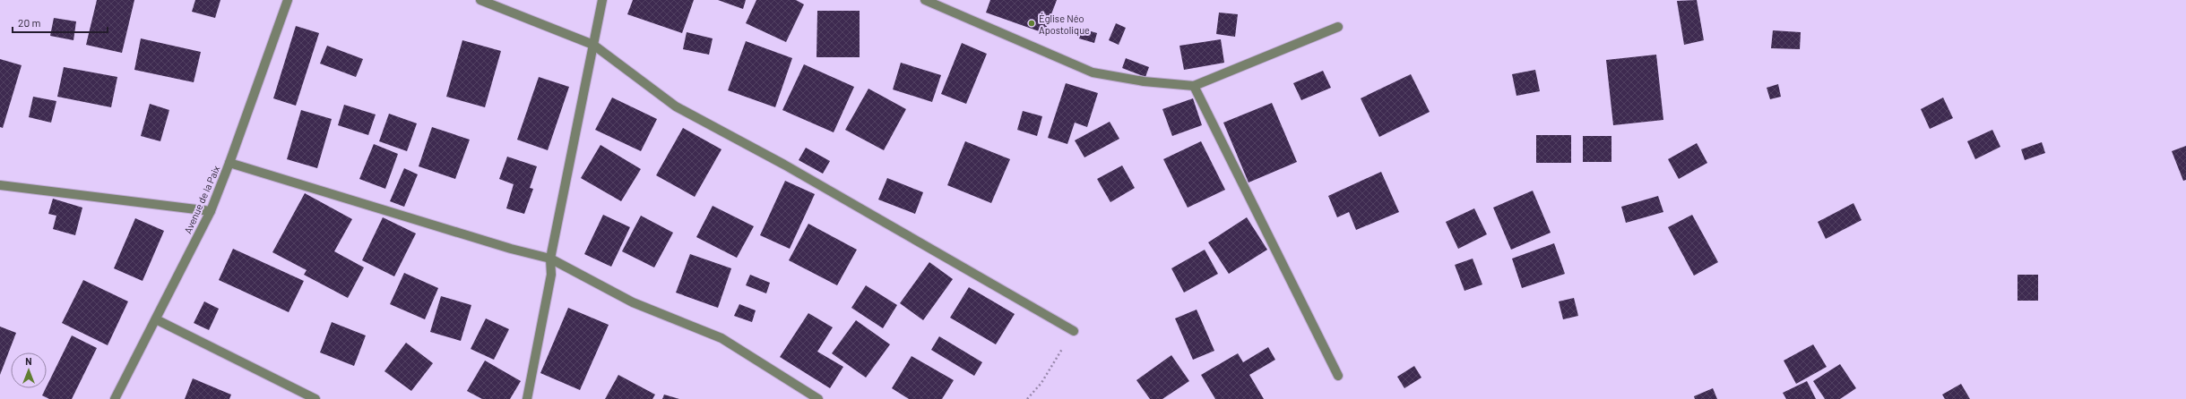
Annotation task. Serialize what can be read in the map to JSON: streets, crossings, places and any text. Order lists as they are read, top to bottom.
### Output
{
  "streets": {
    "street": ["Avenue de la Paix"]
  },
  "places": ["Église Néo Apostolique"],
  "scale_bar": "20 m",
  "north": "top"
}
